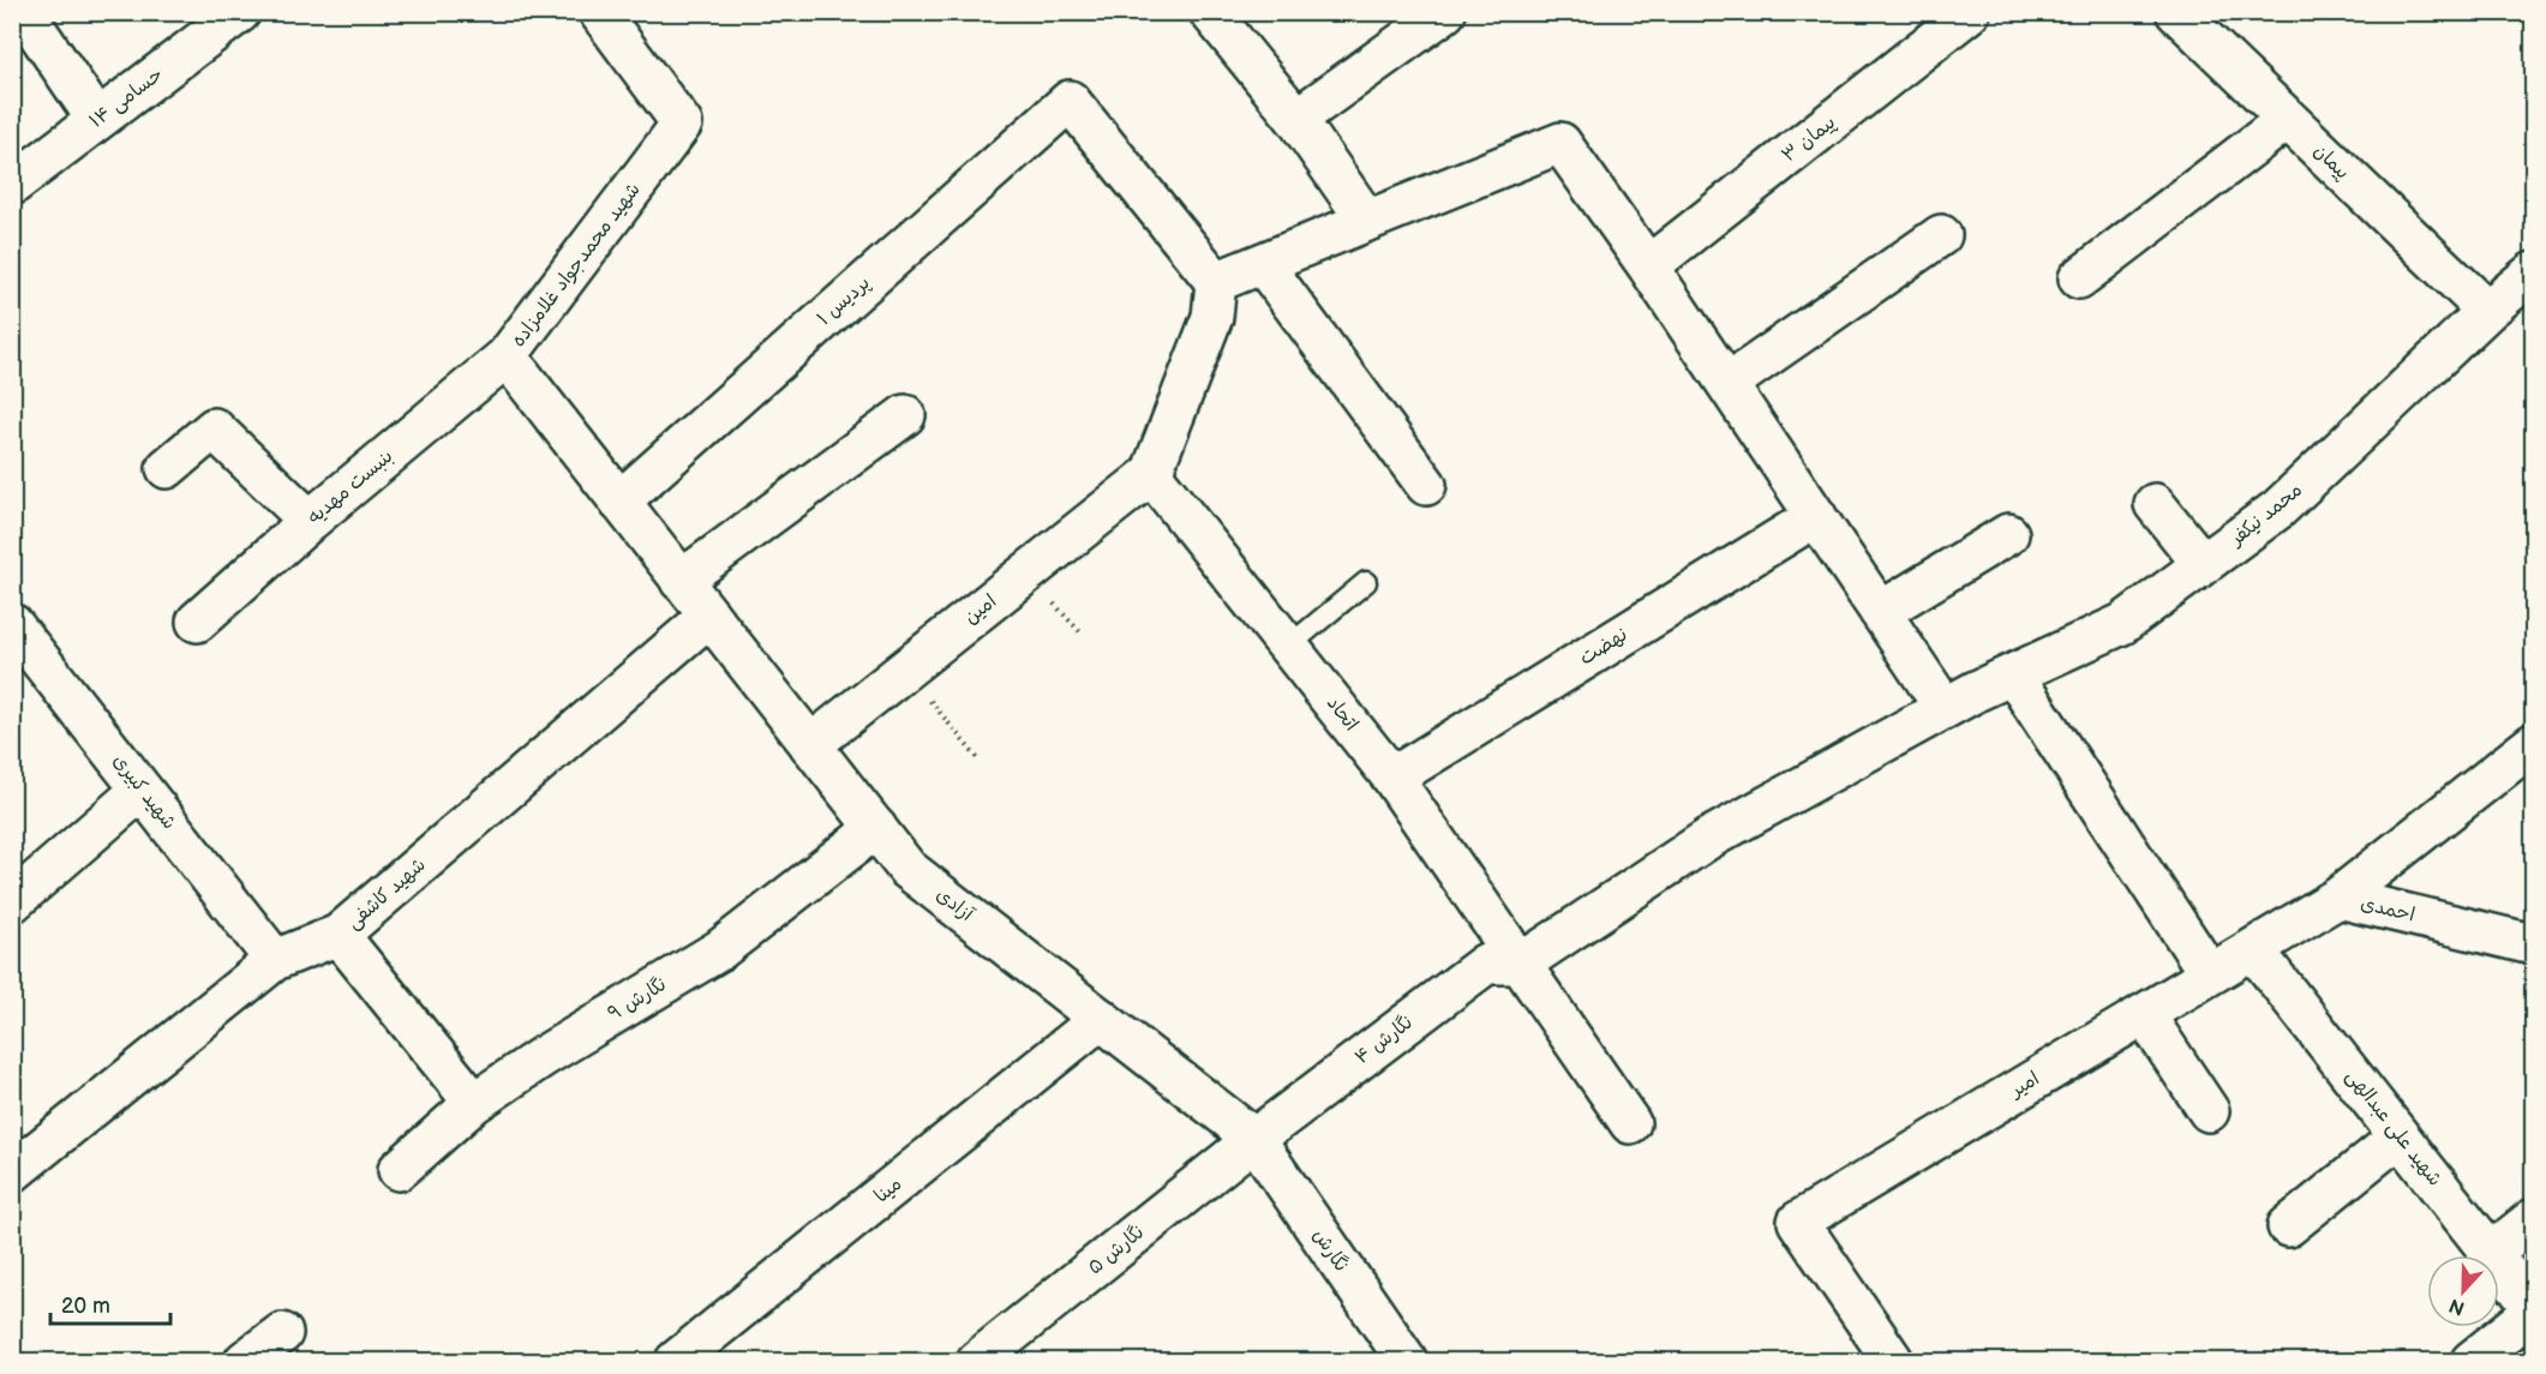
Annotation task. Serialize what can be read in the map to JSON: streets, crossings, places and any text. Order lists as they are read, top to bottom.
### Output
{
  "streets": {
    "street": [
      "حسامی ۱۴",
      "پیمان ۳",
      "پیمان",
      "شهید محمدجواد غلامزاده",
      "پردیس ۱",
      "بنبست مهدیه",
      "محمد نیکفر",
      "امین",
      "نهضت",
      "اتحاد",
      "شهید کبیری",
      "شهید کاشفی",
      "آزادی",
      "احمدی",
      "نگارش ۹",
      "نگارش ۴",
      "امیر",
      "شهید علی عبدالهی",
      "مینا",
      "نگارش ۵",
      "نگارش"
    ]
  },
  "crossings": [
    ["پیمان", "محمد نیکفر"],
    ["شهید محمدجواد غلامزاده", "پردیس ۱"],
    ["شهید محمدجواد غلامزاده", "بنبست مهدیه"],
    ["شهید محمدجواد غلامزاده", "شهید کاشفی"],
    ["شهید محمدجواد غلامزاده", "آزادی"],
    ["محمد نیکفر", "اتحاد"],
    ["محمد نیکفر", "نگارش ۴"],
    ["امین", "اتحاد"],
    ["امین", "آزادی"],
    ["نهضت", "اتحاد"],
    ["اتحاد", "نگارش ۴"],
    ["شهید کبیری", "شهید کاشفی"],
    ["شهید کاشفی", "آزادی"],
    ["آزادی", "نگارش ۹"],
    ["آزادی", "نگارش ۴"],
    ["آزادی", "مینا"],
    ["آزادی", "نگارش ۵"],
    ["آزادی", "نگارش"],
    ["احمدی", "امیر"],
    ["احمدی", "شهید علی عبدالهی"],
    ["نگارش ۴", "نگارش ۵"],
    ["نگارش ۴", "نگارش"],
    ["امیر", "شهید علی عبدالهی"],
    ["نگارش ۵", "نگارش"]
  ],
  "scale_bar": "20 m",
  "north": "bottom"
}
